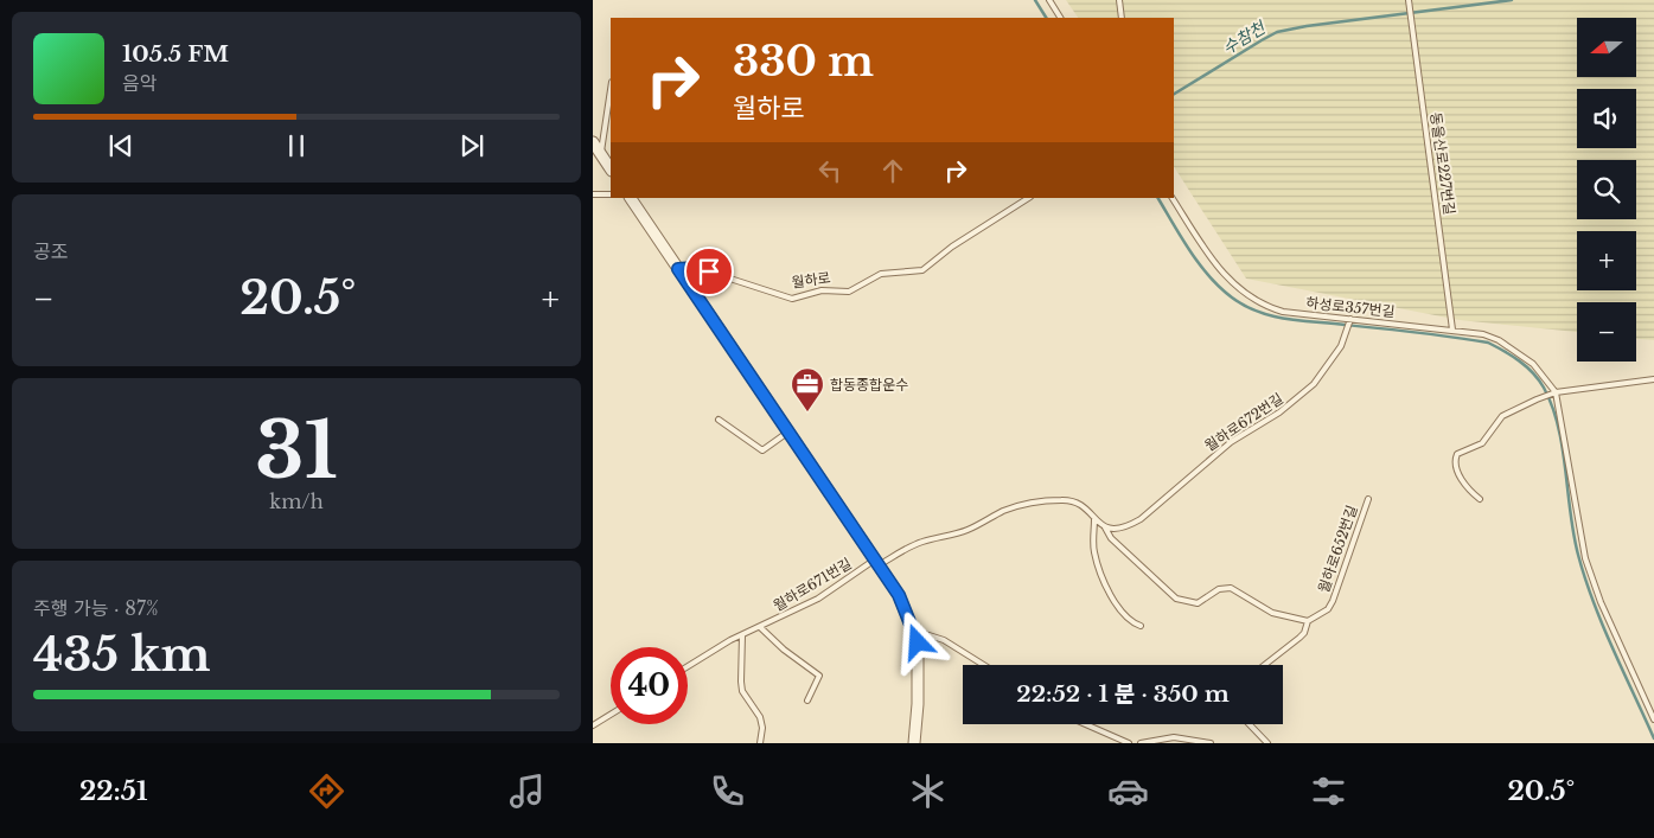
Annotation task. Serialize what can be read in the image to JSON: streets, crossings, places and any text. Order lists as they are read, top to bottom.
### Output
{
  "streets": {
    "lane": [
      "동을산로227번길",
      "월하로",
      "하성로357번길",
      "월하로672번길",
      "월하로652번길",
      "월하로671번길"
    ]
  },
  "crossings": [
    ["동을산로227번길", "하성로357번길"],
    ["하성로357번길", "월하로672번길"]
  ],
  "water": ["수참천"],
  "places": {
    "office": ["합동종합운수"]
  },
  "north": "left",
  "page": {
    "map_buttons": ["+", "−"],
    "turn": ["330 m", "월하로"],
    "song": ["105.5 FM", "음악"],
    "tile": [
      "공조",
      ["31", "km/h"],
      ["주행 가능 · 87%", "435 km"]
    ],
    "heat": ["−", "20.5°", "+"],
    "limit": "40",
    "trip": "22:52 · 1 분 · 350 m",
    "tabs": ["22:51", "20.5°"]
  }
}
